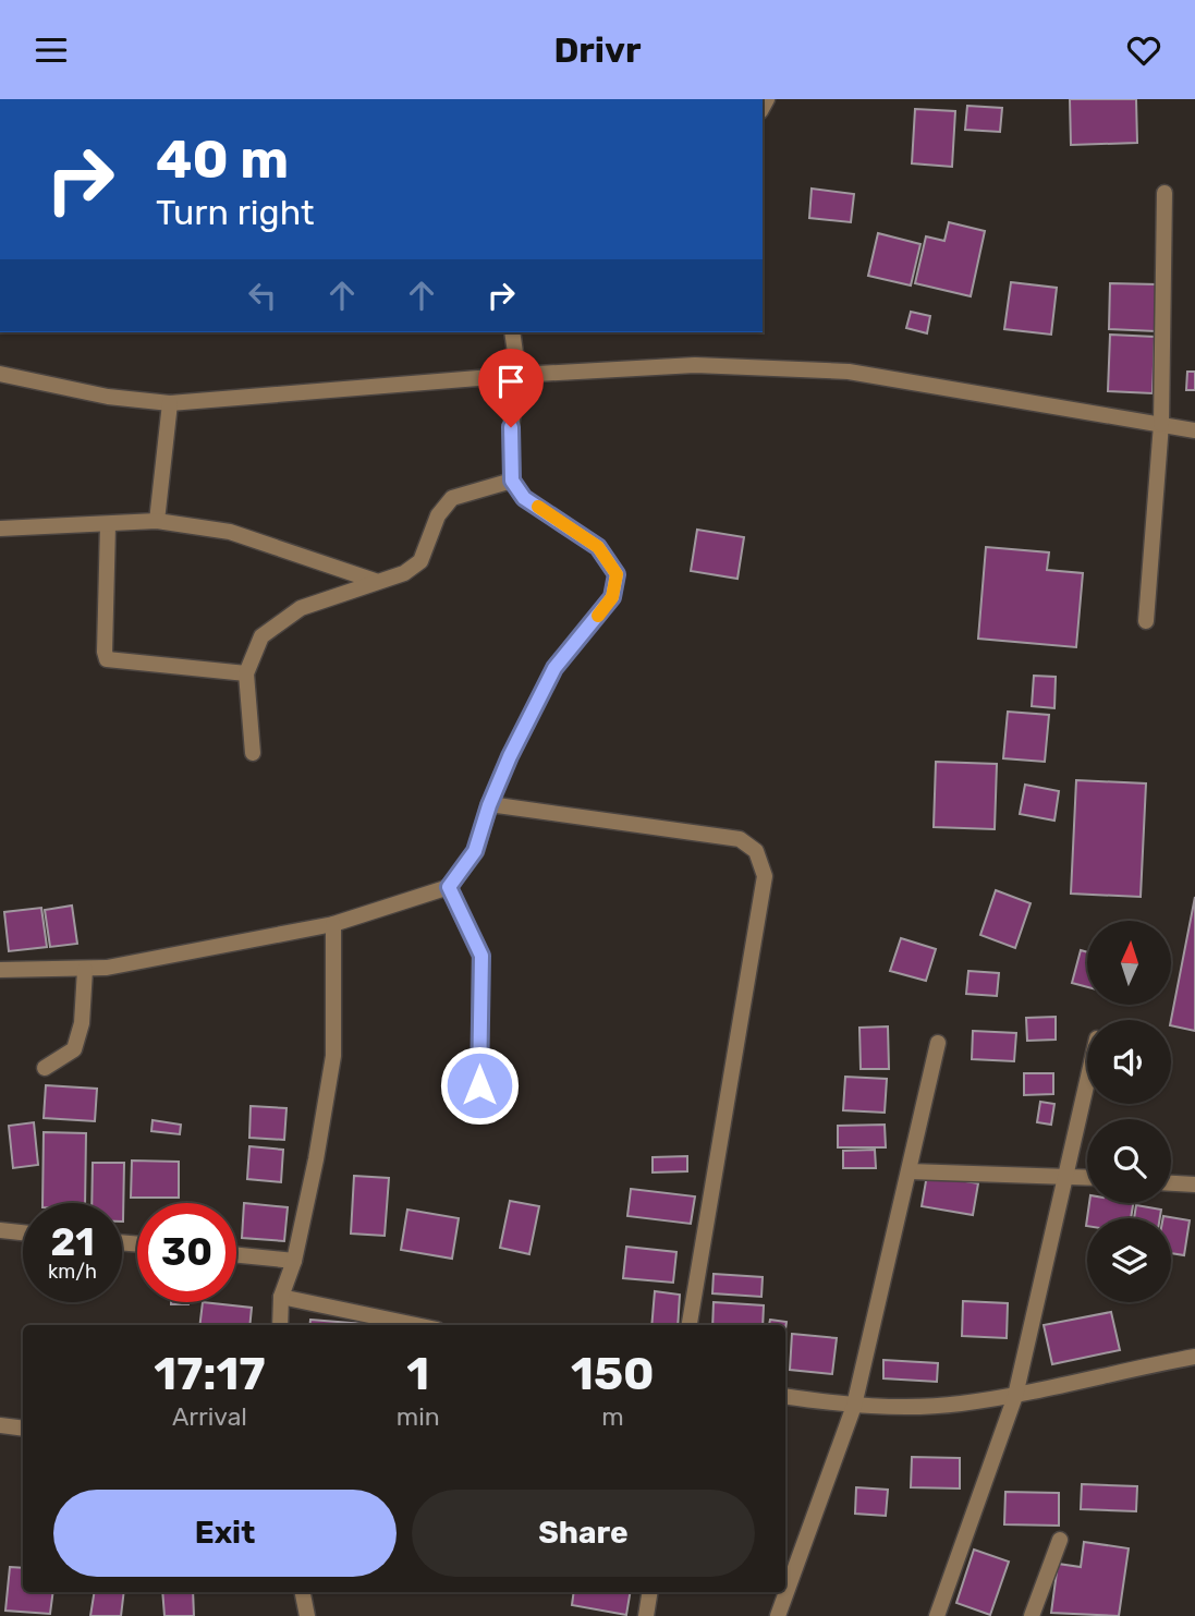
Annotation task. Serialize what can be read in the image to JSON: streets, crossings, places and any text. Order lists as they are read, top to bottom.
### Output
{
  "north": "top",
  "page": {
    "header": "Drivr",
    "turn": ["40 m", "Turn right"],
    "speed": "21 km/h",
    "limit": "30",
    "eta": [
      "17:17",
      "Arrival",
      "1",
      "min",
      "150",
      "m"
    ],
    "buttons": ["Exit", "Share"]
  }
}
